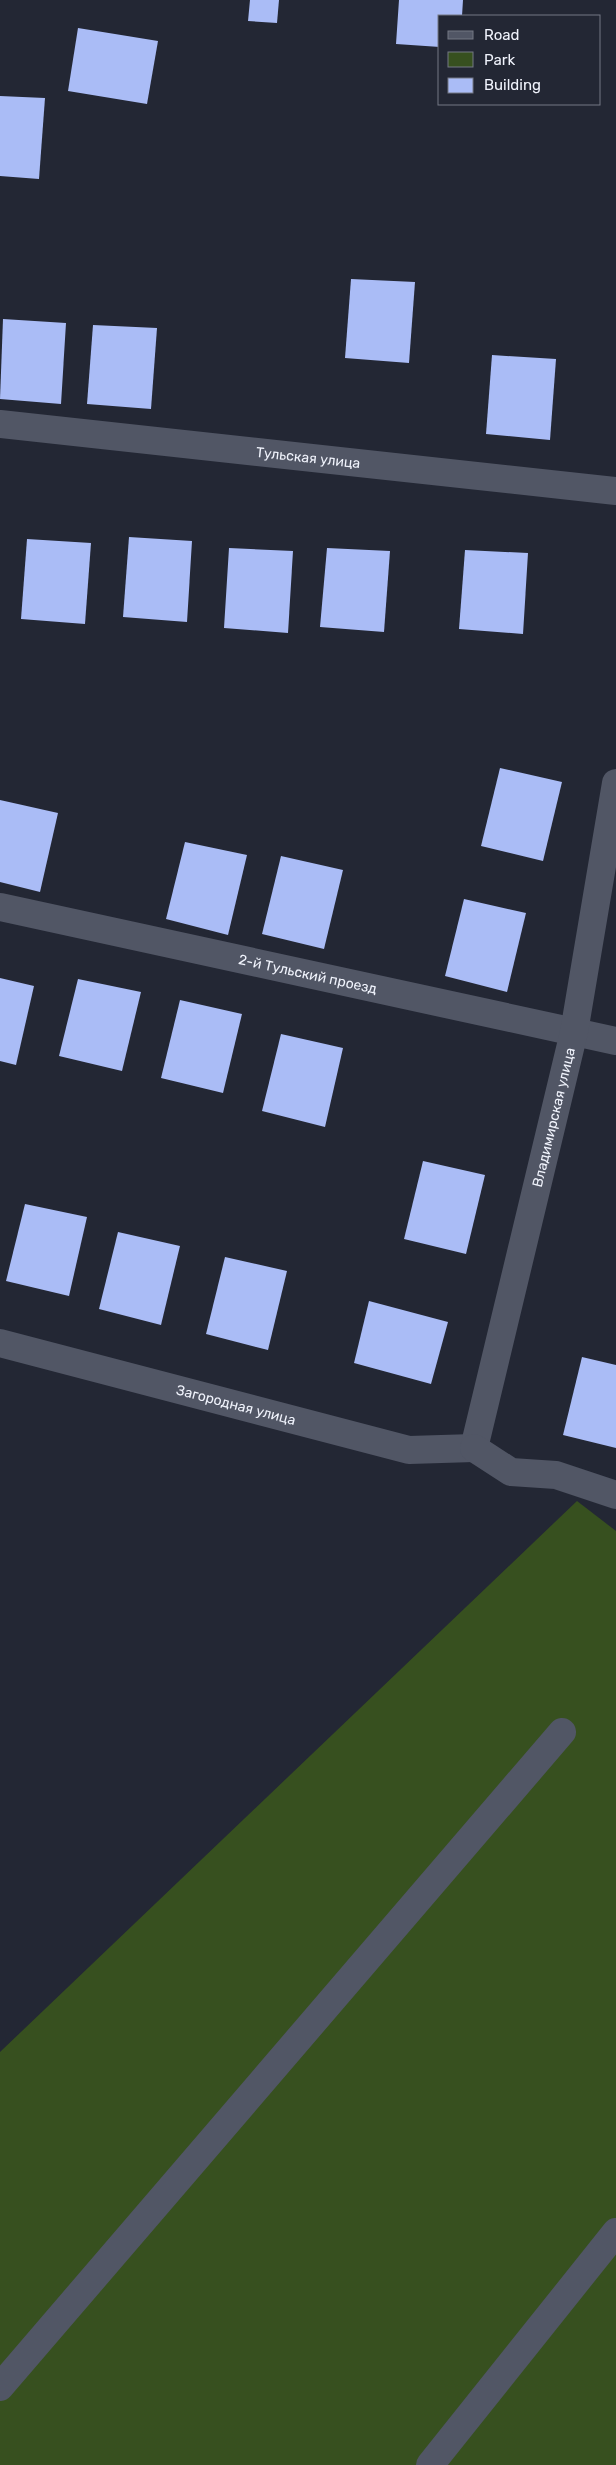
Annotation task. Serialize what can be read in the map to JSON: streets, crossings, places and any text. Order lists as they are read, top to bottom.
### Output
{
  "streets": {
    "street": [
      "Тульская улица",
      "2-й Тульский проезд",
      "Владимирская улица",
      "Загородная улица"
    ]
  },
  "crossings": [
    ["2-й Тульский проезд", "Владимирская улица"],
    ["Владимирская улица", "Загородная улица"]
  ],
  "legend": ["Road", "Park", "Building"]
}
